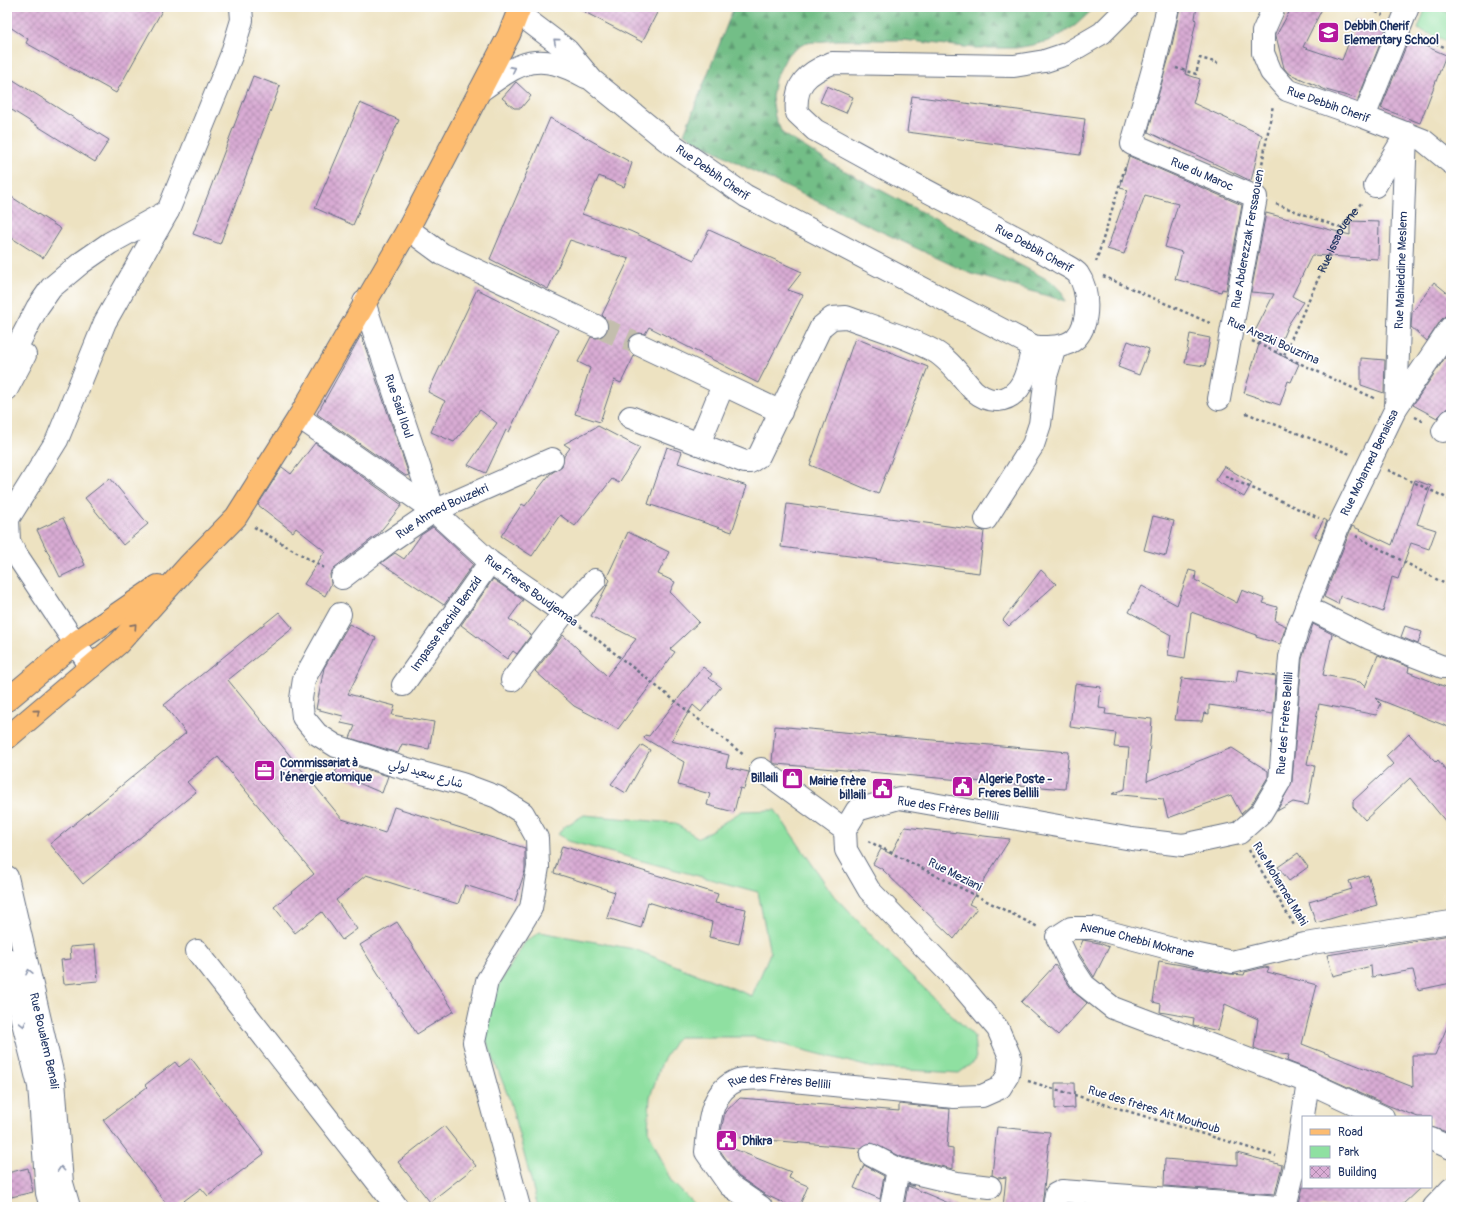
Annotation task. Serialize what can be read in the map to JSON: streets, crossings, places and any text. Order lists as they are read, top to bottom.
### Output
{
  "streets": {
    "street": [
      "Rue Debbih Cherif",
      "Rue du Maroc",
      "Rue Abderezzak Ferssaouen",
      "Rue Mahieddine Meslem",
      "Rue Said Iloul",
      "Rue Mohamed Benaissa",
      "Rue Ahmed Bouzekri",
      "Rue Freres Boudjemaa",
      "Impasse Rachid Benzid",
      "Rue des Frères Bellili",
      "شارع سعيد لولي",
      "Avenue Chebbi Mokrane",
      "Rue Boualem Benali"
    ],
    "path": [
      "Rue Issaouene",
      "Rue Arezki Bouzrina",
      "Rue Meziani",
      "Rue Mohamed Mahi",
      "Rue des frères Ait Mouhoub"
    ]
  },
  "crossings": [
    ["Rue Debbih Cherif", "Rue Abderezzak Ferssaouen"],
    ["Rue Debbih Cherif", "Rue Mahieddine Meslem"],
    ["Rue du Maroc", "Rue Abderezzak Ferssaouen"],
    ["Rue Abderezzak Ferssaouen", "Rue Arezki Bouzrina"],
    ["Rue Issaouene", "Rue Arezki Bouzrina"],
    ["Rue Mahieddine Meslem", "Rue Arezki Bouzrina"],
    ["Rue Mahieddine Meslem", "Rue Mohamed Benaissa"],
    ["Rue Arezki Bouzrina", "Rue Mohamed Benaissa"],
    ["Rue Said Iloul", "Rue Ahmed Bouzekri"],
    ["Rue Said Iloul", "Rue Freres Boudjemaa"],
    ["Rue Mohamed Benaissa", "Rue des Frères Bellili"],
    ["Rue Ahmed Bouzekri", "Rue Freres Boudjemaa"],
    ["Rue Freres Boudjemaa", "Impasse Rachid Benzid"],
    ["Rue des Frères Bellili", "Rue Meziani"],
    ["Rue des Frères Bellili", "Rue Mohamed Mahi"],
    ["Rue des Frères Bellili", "Rue des frères Ait Mouhoub"],
    ["Rue Meziani", "Avenue Chebbi Mokrane"],
    ["Rue Mohamed Mahi", "Avenue Chebbi Mokrane"]
  ],
  "places": {
    "school or university": ["Debbih Cherif Elementary School"],
    "office": ["Commissariat à l'énergie atomique"],
    "shop": ["Billaili"],
    "public building": ["Algerie Poste - Freres Bellili", "Mairie frère billaili", "Dhikra"]
  },
  "legend": ["Road", "Park", "Building"]
}
